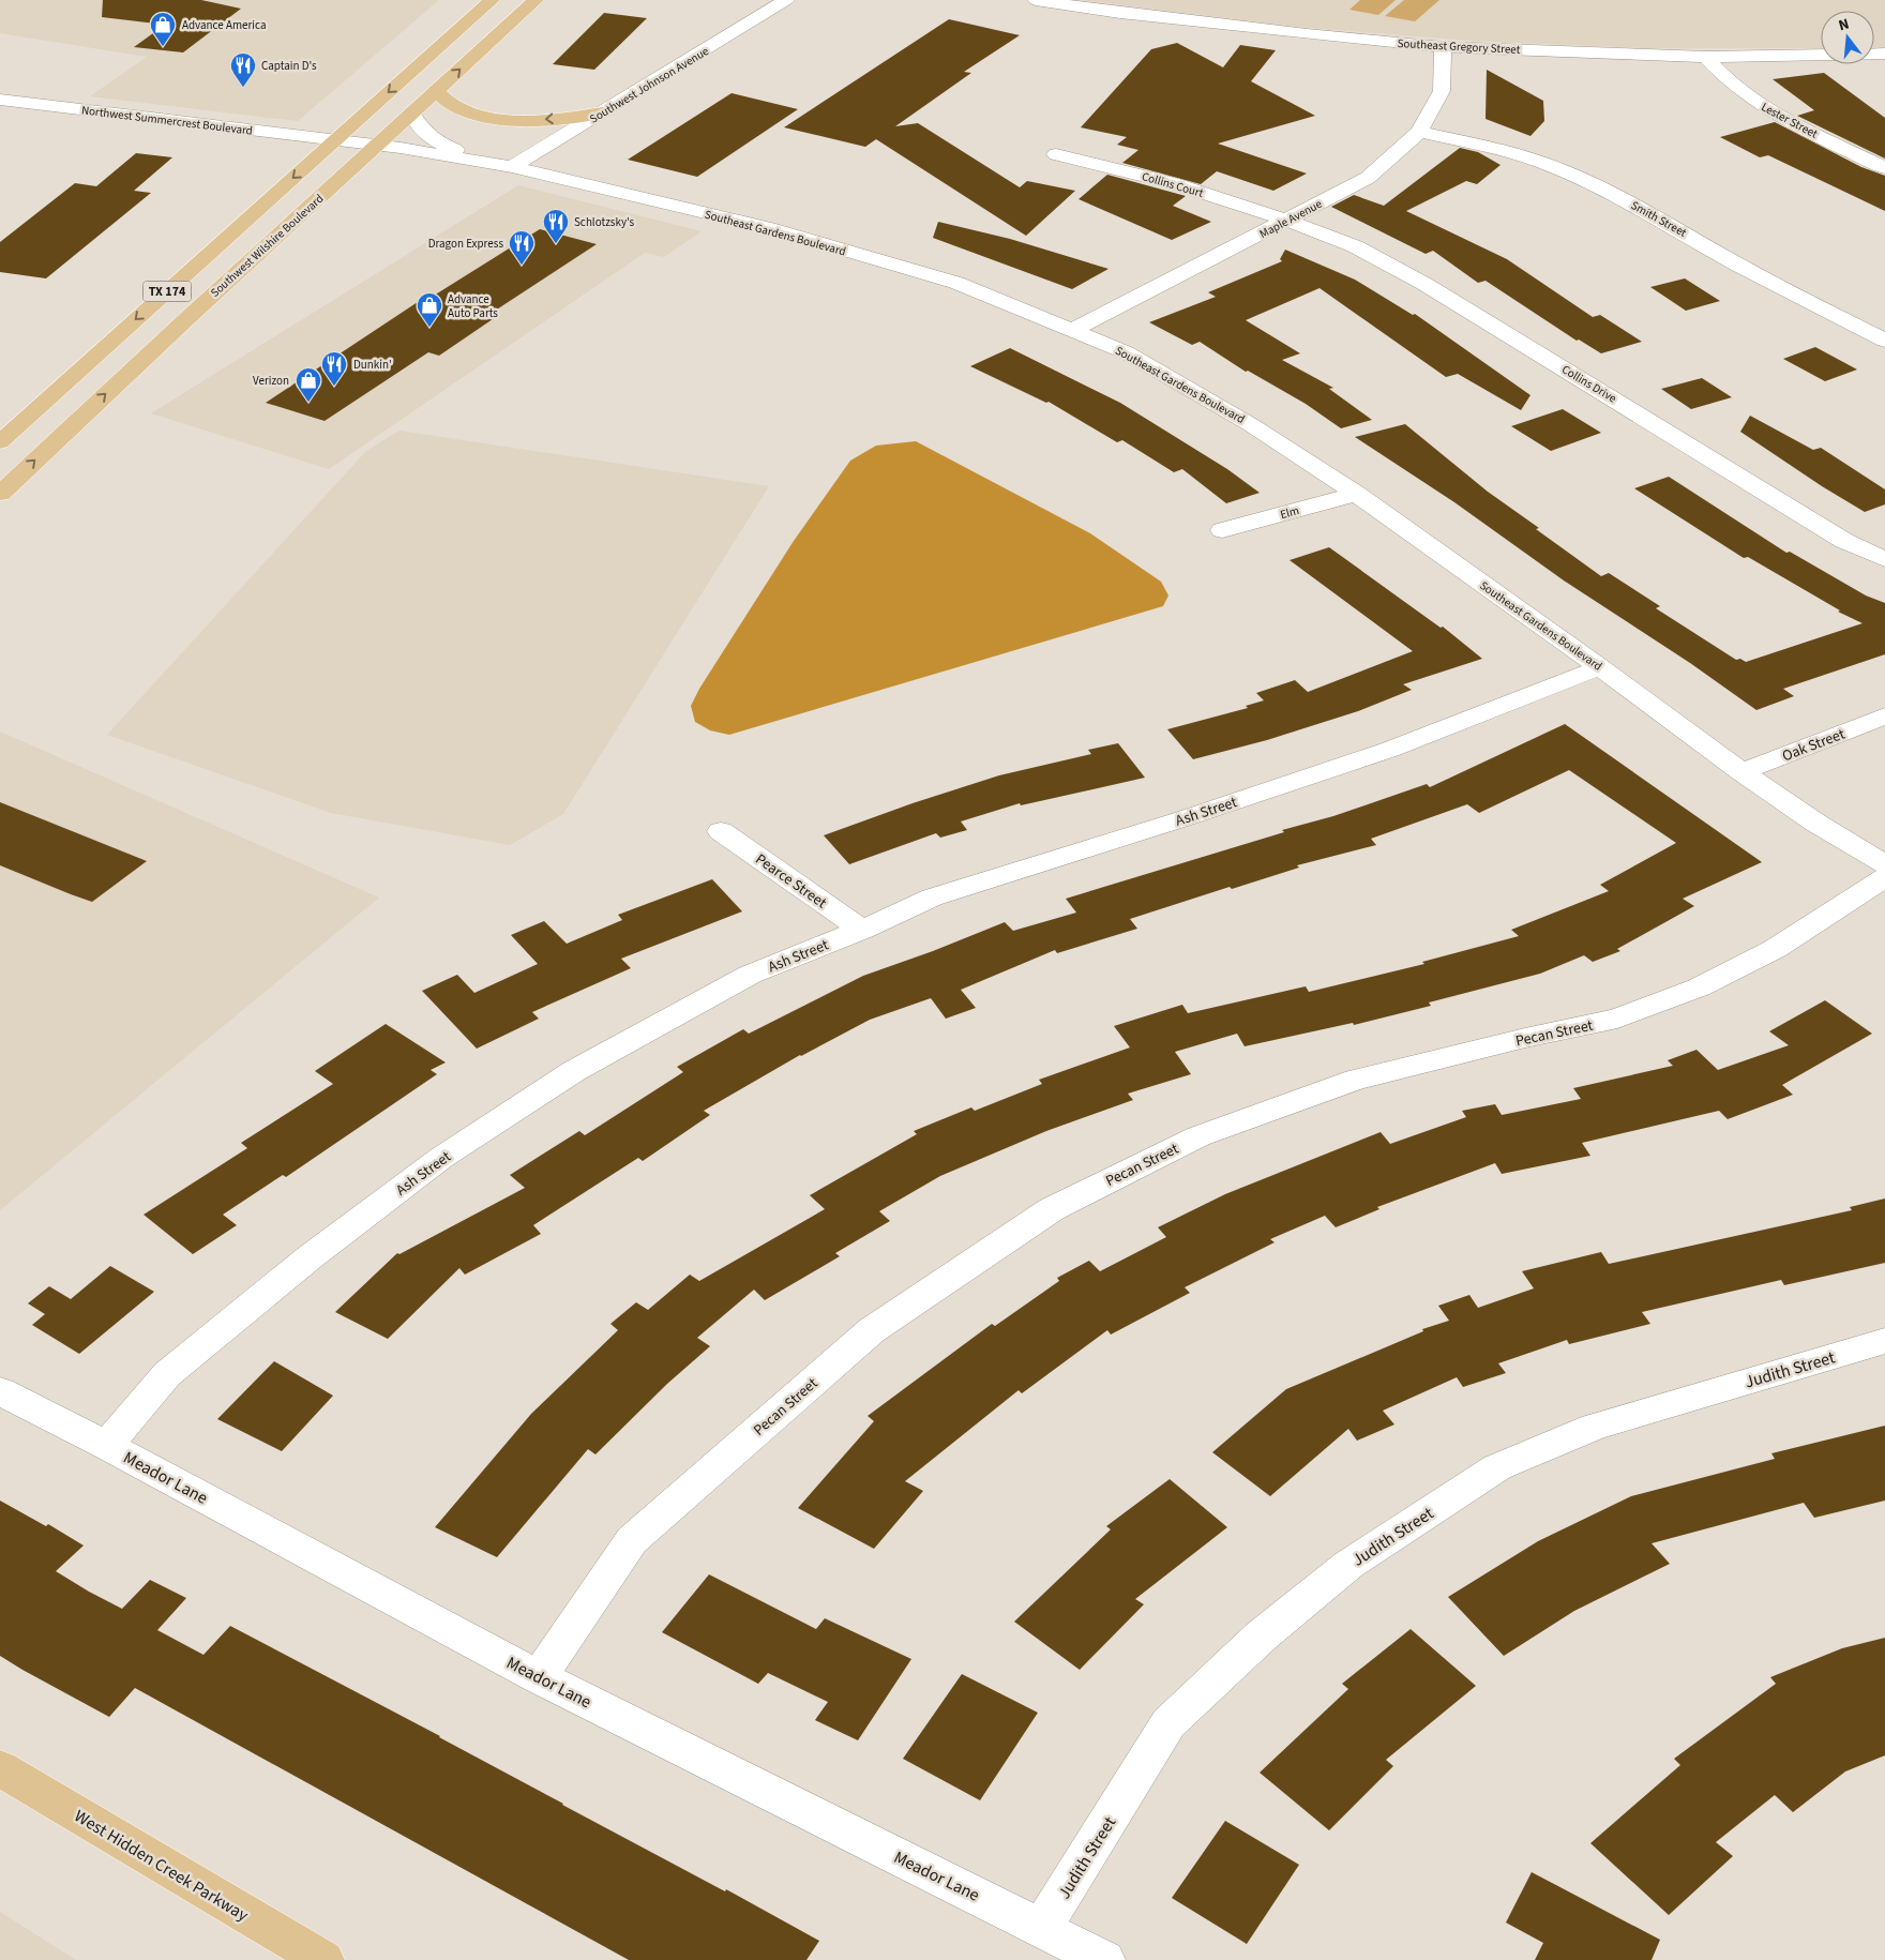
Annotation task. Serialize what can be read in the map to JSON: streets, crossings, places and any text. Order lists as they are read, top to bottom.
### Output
{
  "streets": {
    "main road": ["Southwest Wilshire Boulevard", "TX 174", "West Hidden Creek Parkway"],
    "street": [
      "Southeast Gregory Street",
      "Southwest Johnson Avenue",
      "Northwest Summercrest Boulevard",
      "Lester Street",
      "Collins Court",
      "Maple Avenue",
      "Smith Street",
      "Southeast Gardens Boulevard",
      "Collins Drive",
      "Elm",
      "Oak Street",
      "Ash Street",
      "Pearce Street",
      "Pecan Street",
      "Judith Street",
      "Meador Lane"
    ]
  },
  "crossings": [
    ["Southeast Gregory Street", "Lester Street"],
    ["Southeast Gregory Street", "Maple Avenue"],
    ["Southwest Johnson Avenue", "Southeast Gardens Boulevard"],
    ["Northwest Summercrest Boulevard", "Southeast Gardens Boulevard"],
    ["Northwest Summercrest Boulevard", "TX 174"],
    ["Collins Court", "Maple Avenue"],
    ["Collins Court", "Collins Drive"],
    ["Maple Avenue", "Smith Street"],
    ["Maple Avenue", "Southeast Gardens Boulevard"],
    ["Maple Avenue", "Collins Drive"],
    ["Southeast Gardens Boulevard", "Southwest Wilshire Boulevard"],
    ["Southeast Gardens Boulevard", "TX 174"],
    ["Southeast Gardens Boulevard", "Elm"],
    ["Southeast Gardens Boulevard", "Oak Street"],
    ["Southeast Gardens Boulevard", "Ash Street"],
    ["Ash Street", "Pearce Street"],
    ["Ash Street", "Meador Lane"],
    ["Pecan Street", "Meador Lane"],
    ["Judith Street", "Meador Lane"]
  ],
  "places": {
    "shop": ["Advance America", "Advance Auto Parts", "Verizon"],
    "restaurant": [
      "Captain D's",
      "Schlotzsky's",
      "Dragon Express",
      "Dunkin'"
    ]
  },
  "north": "top"
}
